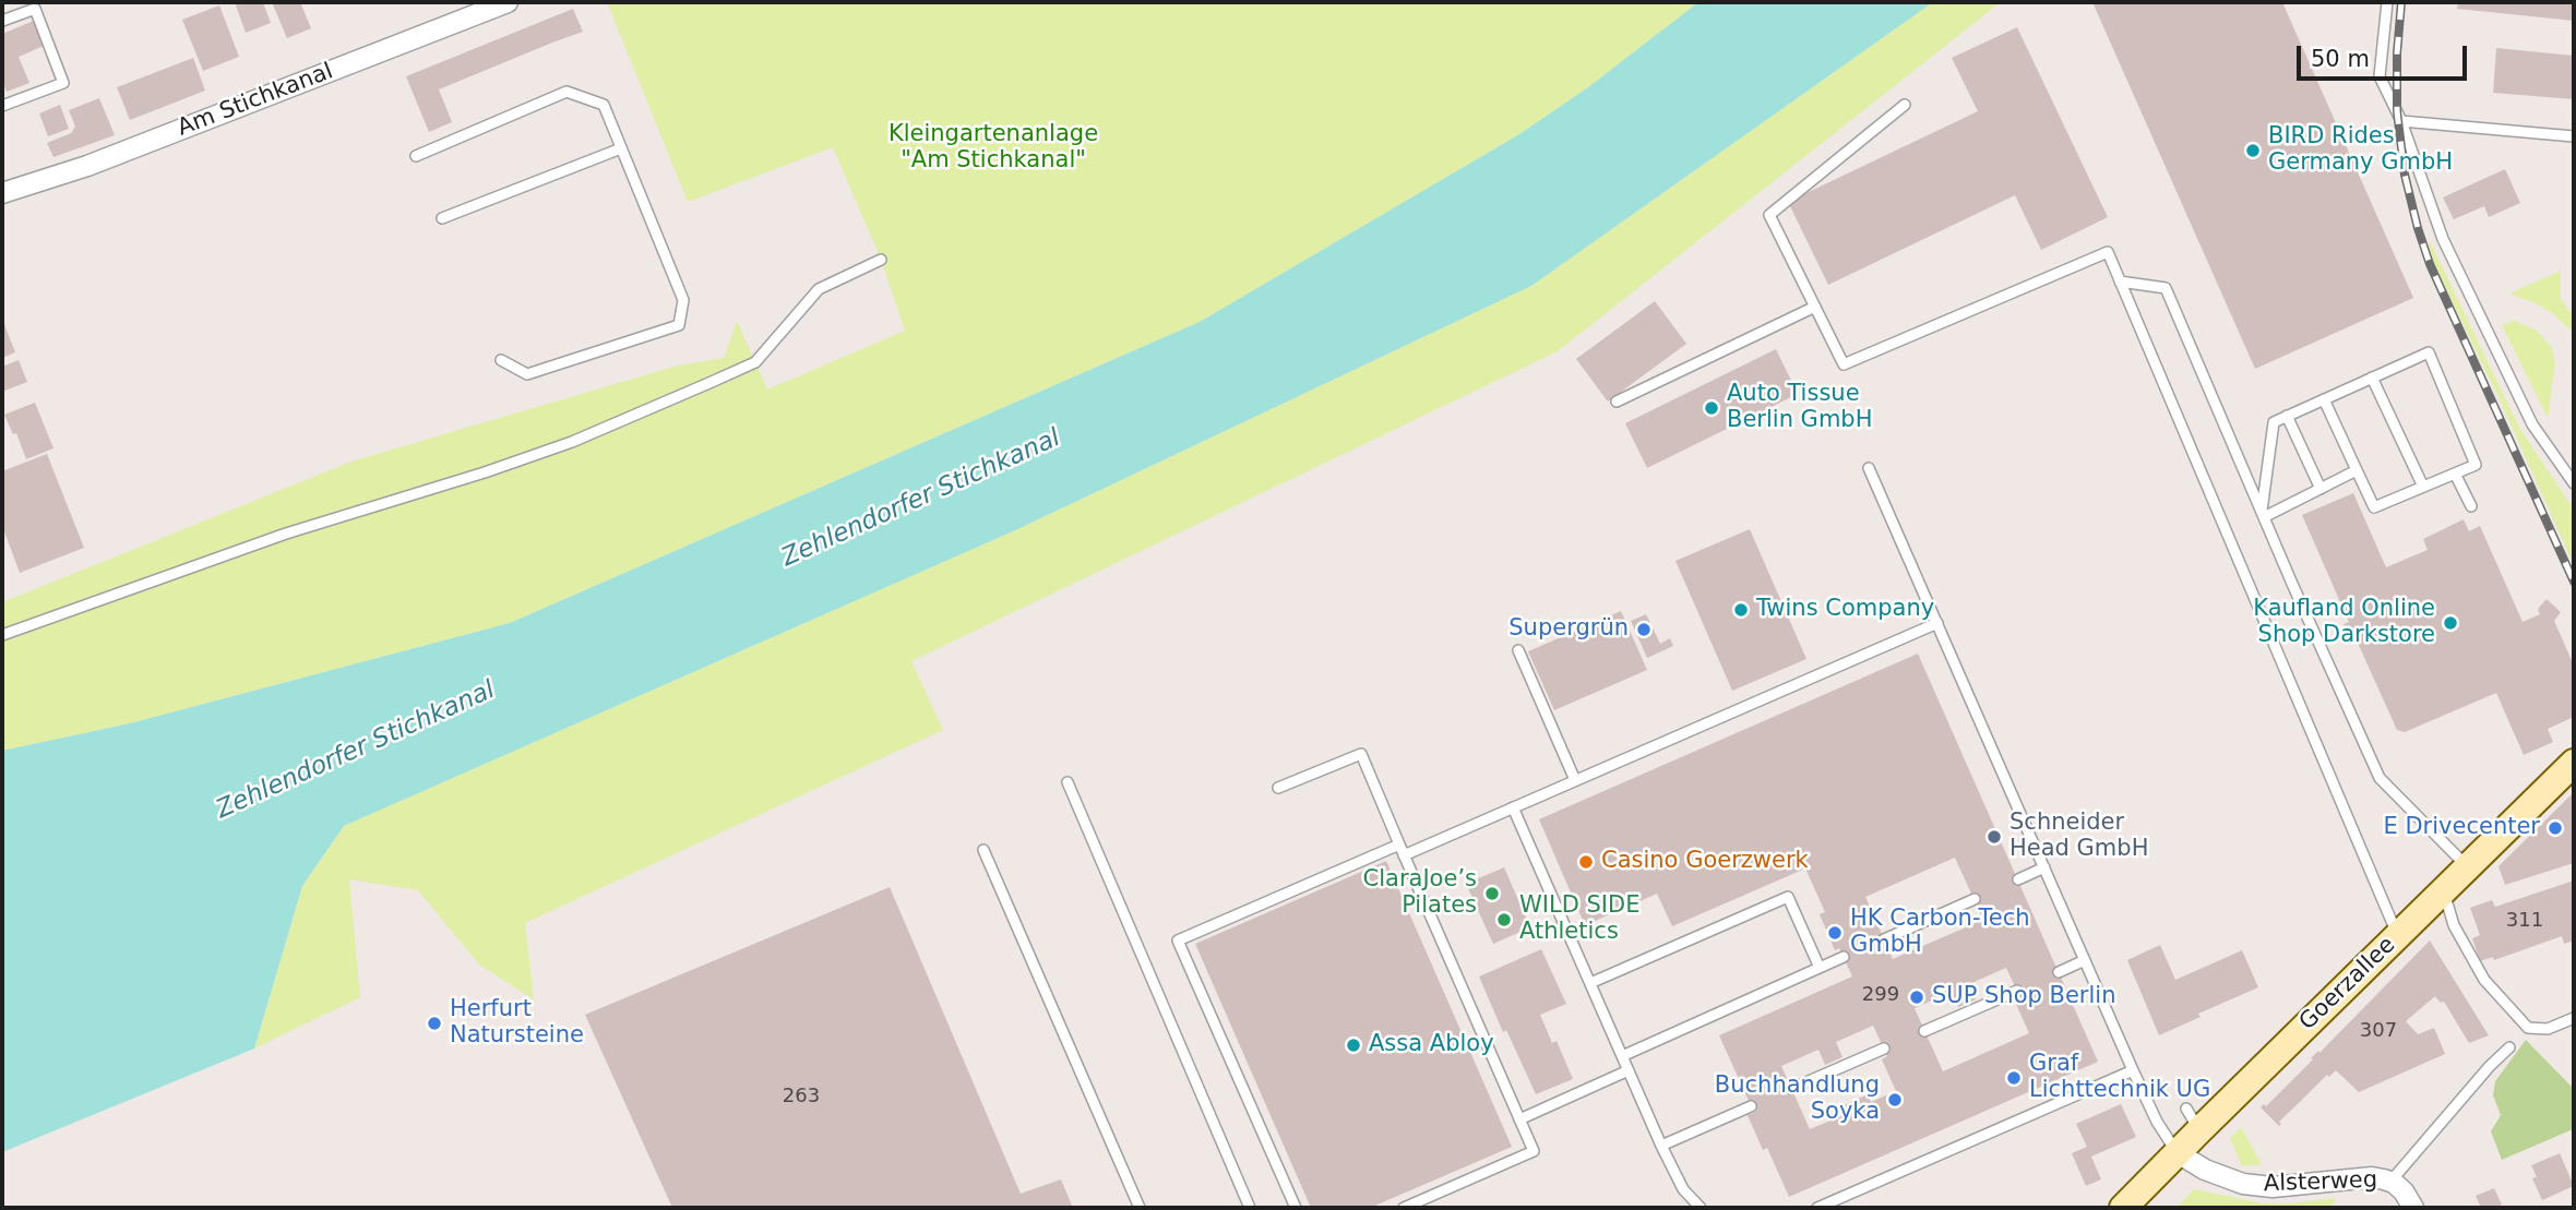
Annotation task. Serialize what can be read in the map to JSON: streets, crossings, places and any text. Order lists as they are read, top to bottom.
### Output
{
  "streets": {
    "main road": ["Goerzallee"],
    "street": ["Am Stichkanal", "Alsterweg"]
  },
  "crossings": [
    ["Goerzallee", "Alsterweg"]
  ],
  "water": ["Zehlendorfer Stichkanal"],
  "parks": ["Kleingartenanlage \"Am Stichkanal\""],
  "places": [
    "BIRD Rides Germany GmbH",
    "Auto Tissue Berlin GmbH",
    "Twins Company",
    "Kaufland Online Shop Darkstore",
    "Supergrün",
    "E Drivecenter",
    "Schneider Head GmbH",
    "Casino Goerzwerk",
    "ClaraJoe’s Pilates",
    "WILD SIDE Athletics",
    "HK Carbon-Tech GmbH",
    "SUP Shop Berlin",
    "Herfurt Natursteine",
    "Assa Abloy",
    "Graf Lichttechnik UG",
    "Buchhandlung Soyka"
  ],
  "house_numbers": [
    "311",
    "299",
    "307",
    "263"
  ],
  "scale_bar": "50 m"
}
